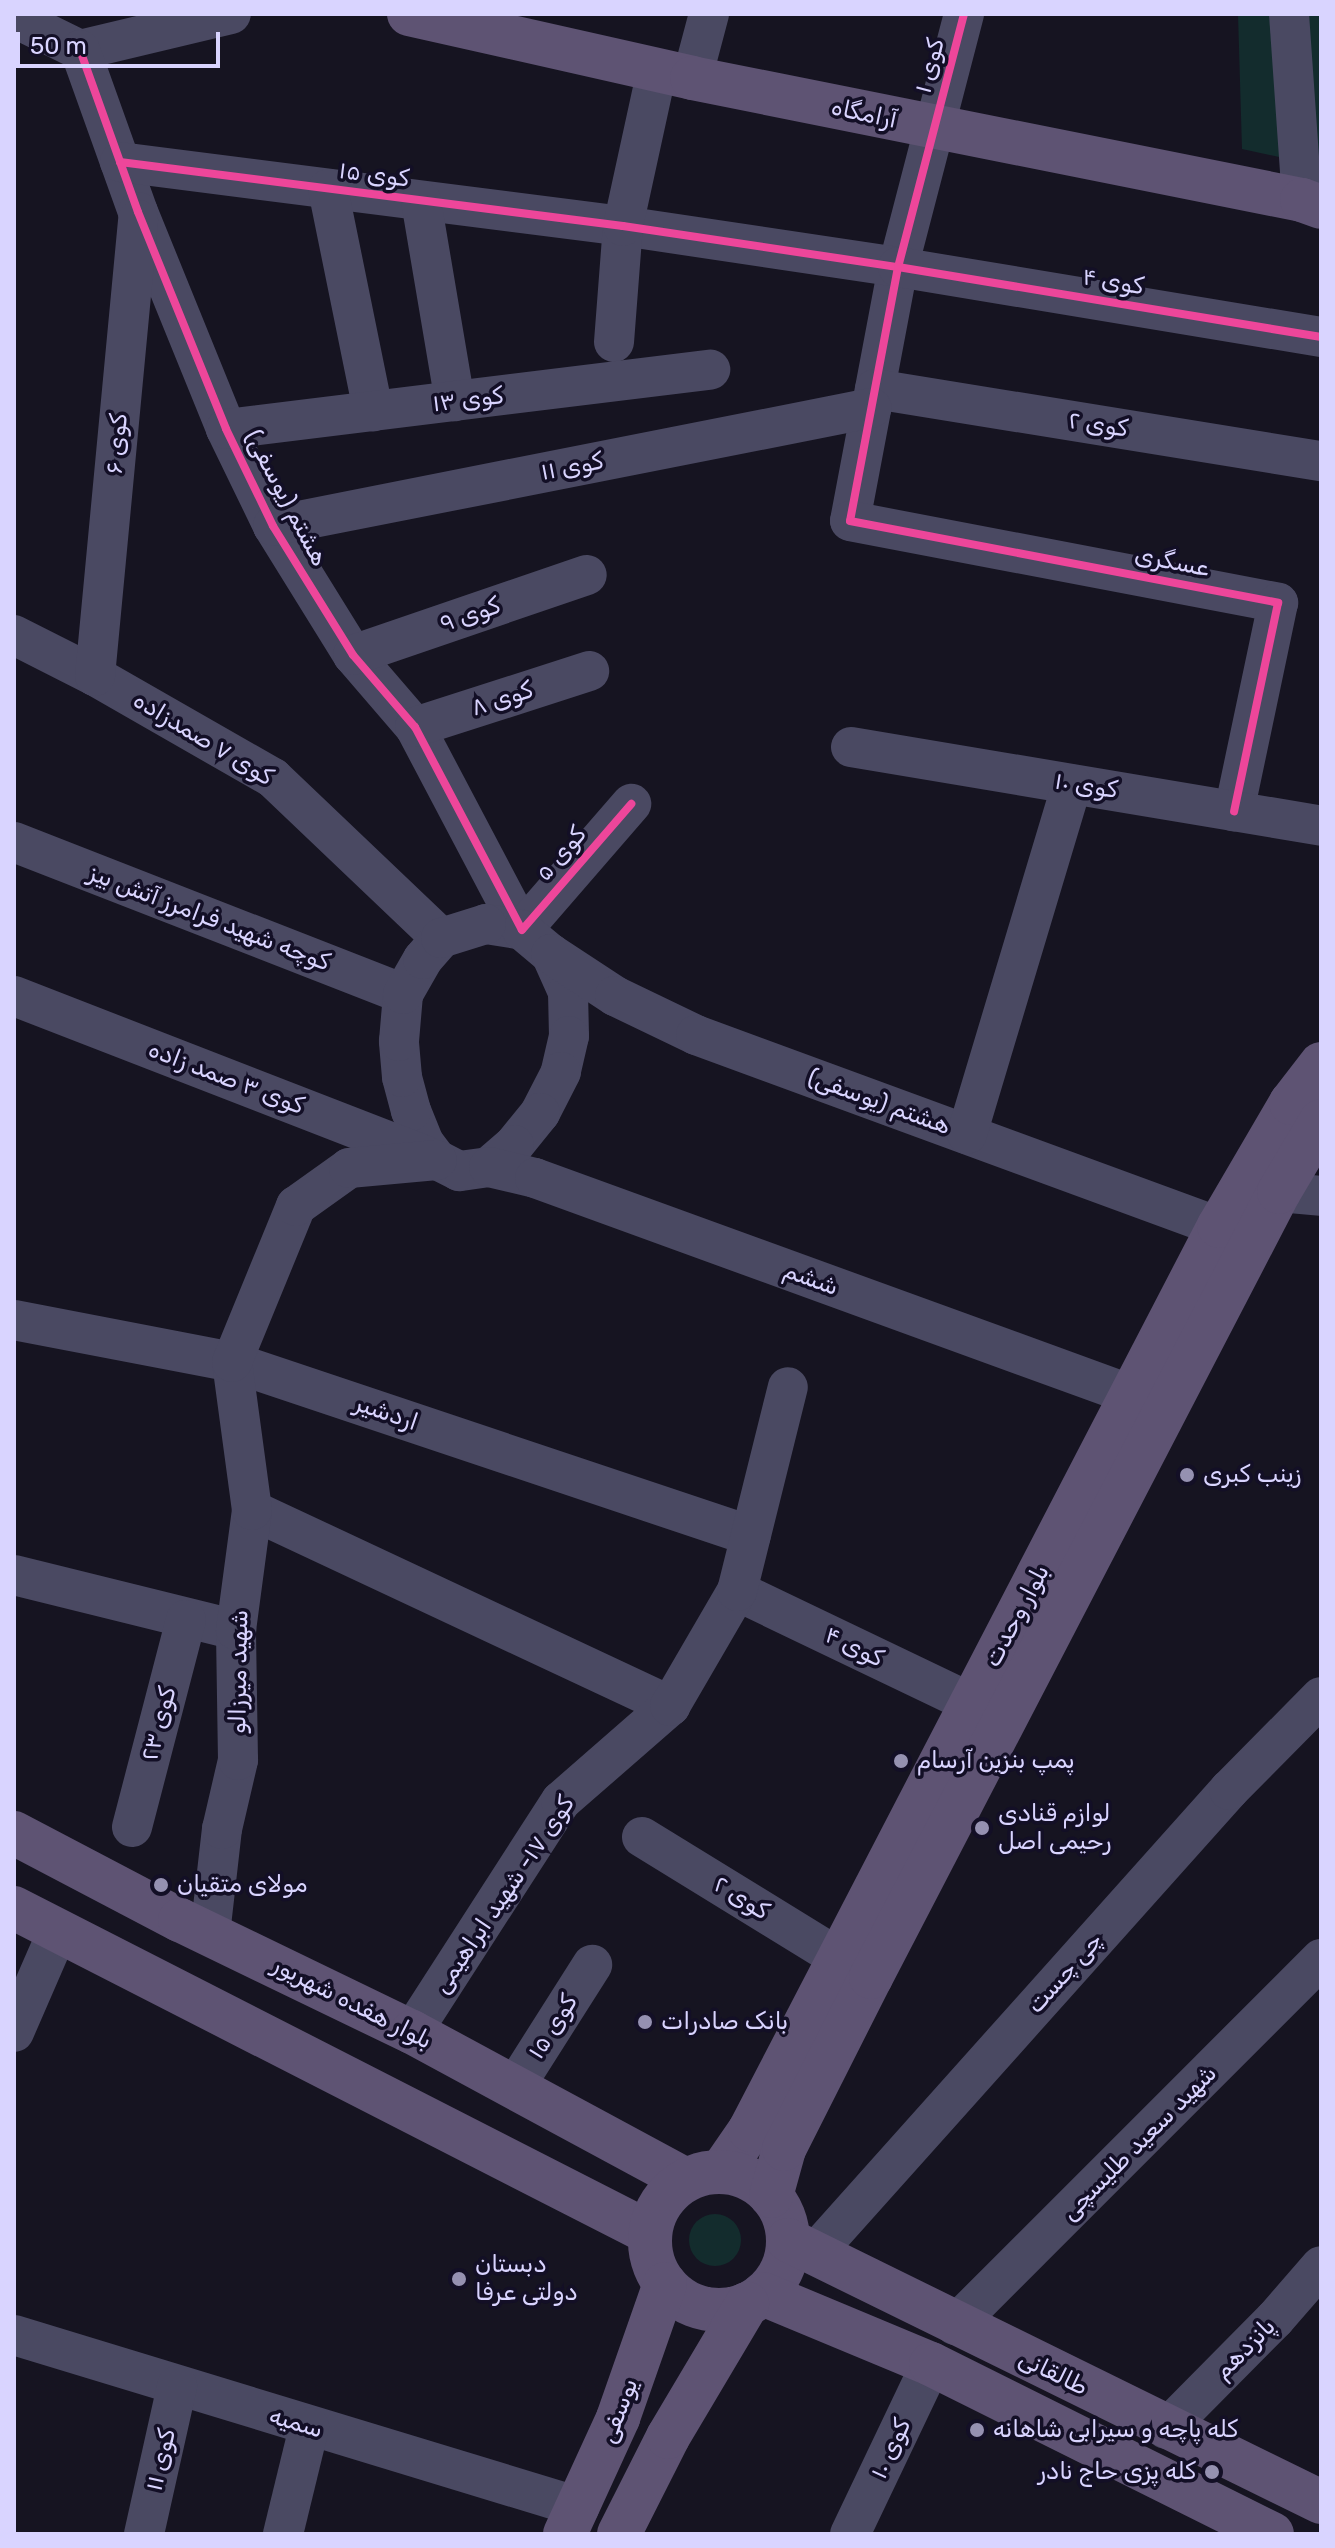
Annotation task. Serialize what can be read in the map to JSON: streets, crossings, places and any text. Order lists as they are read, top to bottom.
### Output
{
  "streets": {
    "main road": [
      "آرامگاه",
      "بلوار وحدت",
      "بلوار هفده شهریور",
      "طالقانی",
      "یوسفی"
    ],
    "street": [
      "کوی ۱",
      "کوی ۱۵",
      "کوی ۴",
      "کوی ۱۳",
      "کوی ۲",
      "کوی ۶",
      "کوی ۱۱",
      "هشتم (یوسفی)",
      "عسگری",
      "کوی ۹",
      "کوی ۸",
      "کوی ۷ صمدزاده",
      "کوی ۱۰",
      "کوی ۵",
      "کوچه شهید فرامرز آتش بیز",
      "کوی ۳ صمد زاده",
      "ششم",
      "اردشیر",
      "شهید میرزالو",
      "کوی ۲۳",
      "کوی ۱۷- شهید ابراهیمی",
      "چی چست",
      "شهید سعید طلیسچی",
      "پانزدهم",
      "سمیه"
    ]
  },
  "crossings": [
    ["کوی ۱", "آرامگاه"],
    ["کوی ۱", "کوی ۱۵"],
    ["کوی ۱", "کوی ۴"],
    ["کوی ۱", "کوی ۲"],
    ["کوی ۱", "کوی ۱۱"],
    ["کوی ۱", "عسگری"],
    ["کوی ۱۵", "کوی ۴"],
    ["کوی ۱۵", "هشتم (یوسفی)"],
    ["کوی ۱۵", "بلوار هفده شهریور"],
    ["کوی ۴", "بلوار وحدت"],
    ["کوی ۴", "کوی ۱۷- شهید ابراهیمی"],
    ["کوی ۱۳", "هشتم (یوسفی)"],
    ["کوی ۲", "کوی ۱۱"],
    ["کوی ۲", "بلوار وحدت"],
    ["کوی ۶", "هشتم (یوسفی)"],
    ["کوی ۶", "کوی ۷ صمدزاده"],
    ["کوی ۱۱", "هشتم (یوسفی)"],
    ["کوی ۱۱", "سمیه"],
    ["هشتم (یوسفی)", "کوی ۹"],
    ["هشتم (یوسفی)", "کوی ۸"],
    ["هشتم (یوسفی)", "کوی ۷ صمدزاده"],
    ["هشتم (یوسفی)", "کوی ۵"],
    ["هشتم (یوسفی)", "کوچه شهید فرامرز آتش بیز"],
    ["هشتم (یوسفی)", "کوی ۳ صمد زاده"],
    ["هشتم (یوسفی)", "ششم"],
    ["هشتم (یوسفی)", "بلوار وحدت"],
    ["عسگری", "کوی ۱۰"],
    ["کوی ۷ صمدزاده", "کوی ۵"],
    ["کوی ۷ صمدزاده", "کوچه شهید فرامرز آتش بیز"],
    ["کوی ۷ صمدزاده", "کوی ۳ صمد زاده"],
    ["کوی ۷ صمدزاده", "ششم"],
    ["کوی ۱۰", "طالقانی"],
    ["کوی ۵", "کوچه شهید فرامرز آتش بیز"],
    ["کوی ۵", "کوی ۳ صمد زاده"],
    ["کوی ۵", "ششم"],
    ["کوچه شهید فرامرز آتش بیز", "کوی ۳ صمد زاده"],
    ["کوچه شهید فرامرز آتش بیز", "ششم"],
    ["کوی ۳ صمد زاده", "ششم"],
    ["ششم", "بلوار وحدت"],
    ["اردشیر", "شهید میرزالو"],
    ["اردشیر", "کوی ۱۷- شهید ابراهیمی"],
    ["بلوار وحدت", "چی چست"],
    ["بلوار وحدت", "بلوار هفده شهریور"],
    ["بلوار وحدت", "طالقانی"],
    ["بلوار وحدت", "یوسفی"],
    ["شهید میرزالو", "بلوار هفده شهریور"],
    ["کوی ۱۷- شهید ابراهیمی", "بلوار هفده شهریور"],
    ["چی چست", "بلوار هفده شهریور"],
    ["چی چست", "طالقانی"],
    ["چی چست", "یوسفی"],
    ["بلوار هفده شهریور", "طالقانی"],
    ["بلوار هفده شهریور", "یوسفی"],
    ["شهید سعید طلیسچی", "طالقانی"],
    ["پانزدهم", "طالقانی"],
    ["طالقانی", "یوسفی"],
    ["یوسفی", "سمیه"]
  ],
  "places": [
    "زینب کبری",
    "پمپ بنزین آرسام",
    "لوازم قنادی رحیمی اصل",
    "مولای متقیان",
    "بانک صادرات",
    "دبستان دولتی عرفا",
    "کله پاچه و سیرابی شاهانه",
    "کله پزى حاج نادر"
  ],
  "scale_bar": "50 m"
}
